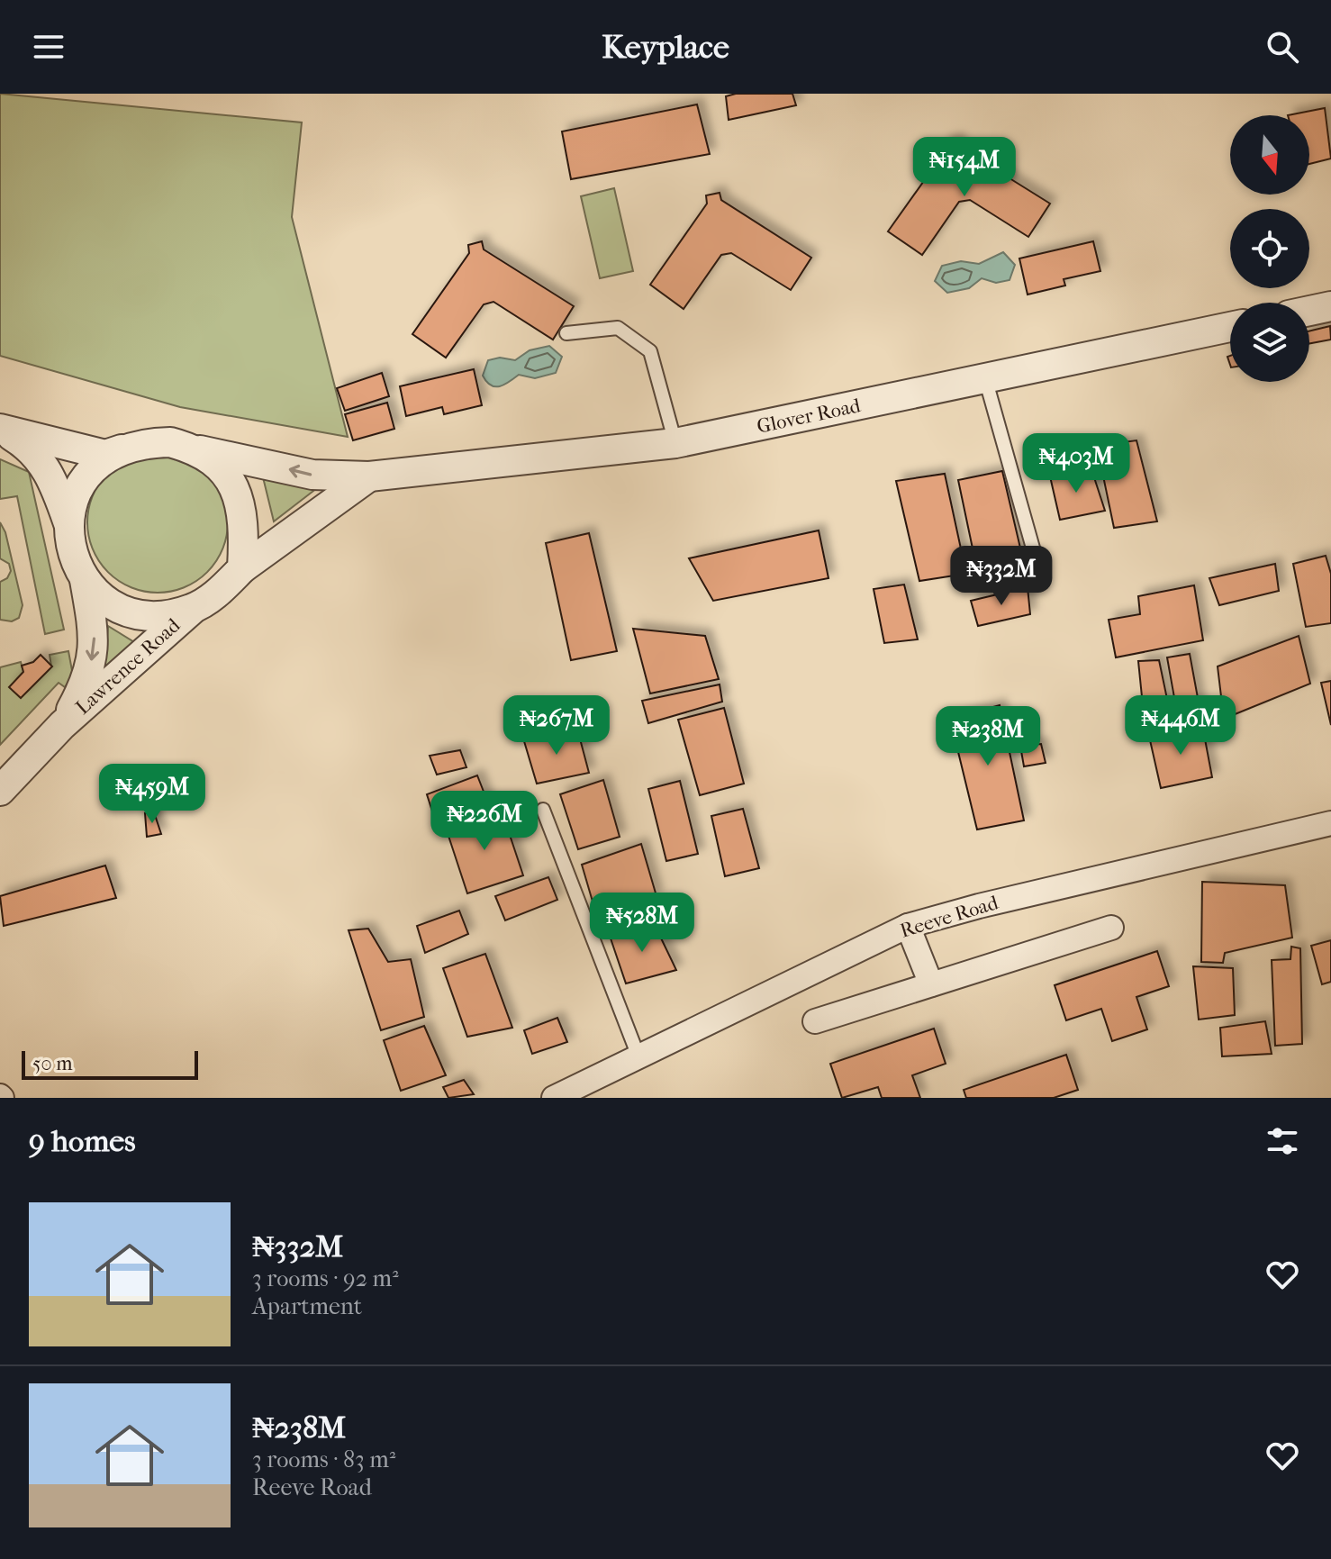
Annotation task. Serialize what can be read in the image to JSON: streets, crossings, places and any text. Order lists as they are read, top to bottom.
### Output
{
  "streets": {
    "street": ["Glover Road", "Lawrence Road", "Reeve Road"]
  },
  "crossings": [
    ["Glover Road", "Lawrence Road"]
  ],
  "scale_bar": "50 m",
  "north": "bottom",
  "page": {
    "header": "Keyplace",
    "price": [
      "₦154M",
      "₦403M",
      "₦332M",
      "₦267M",
      "₦446M",
      "₦238M",
      "₦459M",
      "₦226M",
      "₦528M"
    ],
    "scale": "50 m",
    "heading": "9 homes",
    "list": [
      {
        "name": "₦332M",
        "note": "3 rooms · 92 m² · Apartment"
      },
      {
        "name": "₦238M",
        "note": "3 rooms · 83 m² · Reeve Road"
      }
    ]
  }
}
